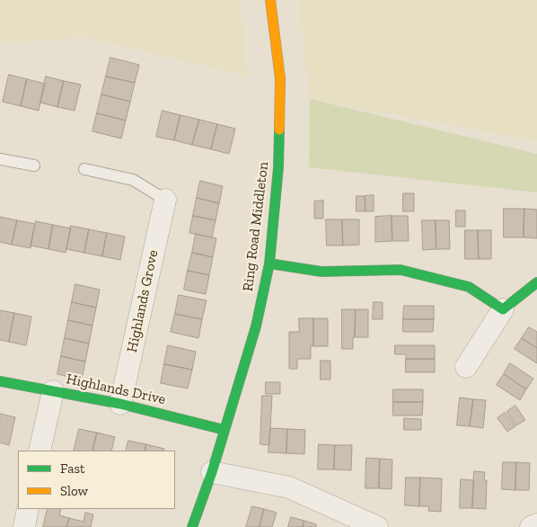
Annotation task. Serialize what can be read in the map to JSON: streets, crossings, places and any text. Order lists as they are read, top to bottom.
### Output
{
  "streets": {
    "street": ["Ring Road Middleton", "Highlands Grove", "Highlands Drive"]
  },
  "crossings": [
    ["Ring Road Middleton", "Highlands Drive"],
    ["Highlands Grove", "Highlands Drive"]
  ],
  "legend": ["Fast", "Slow"]
}
